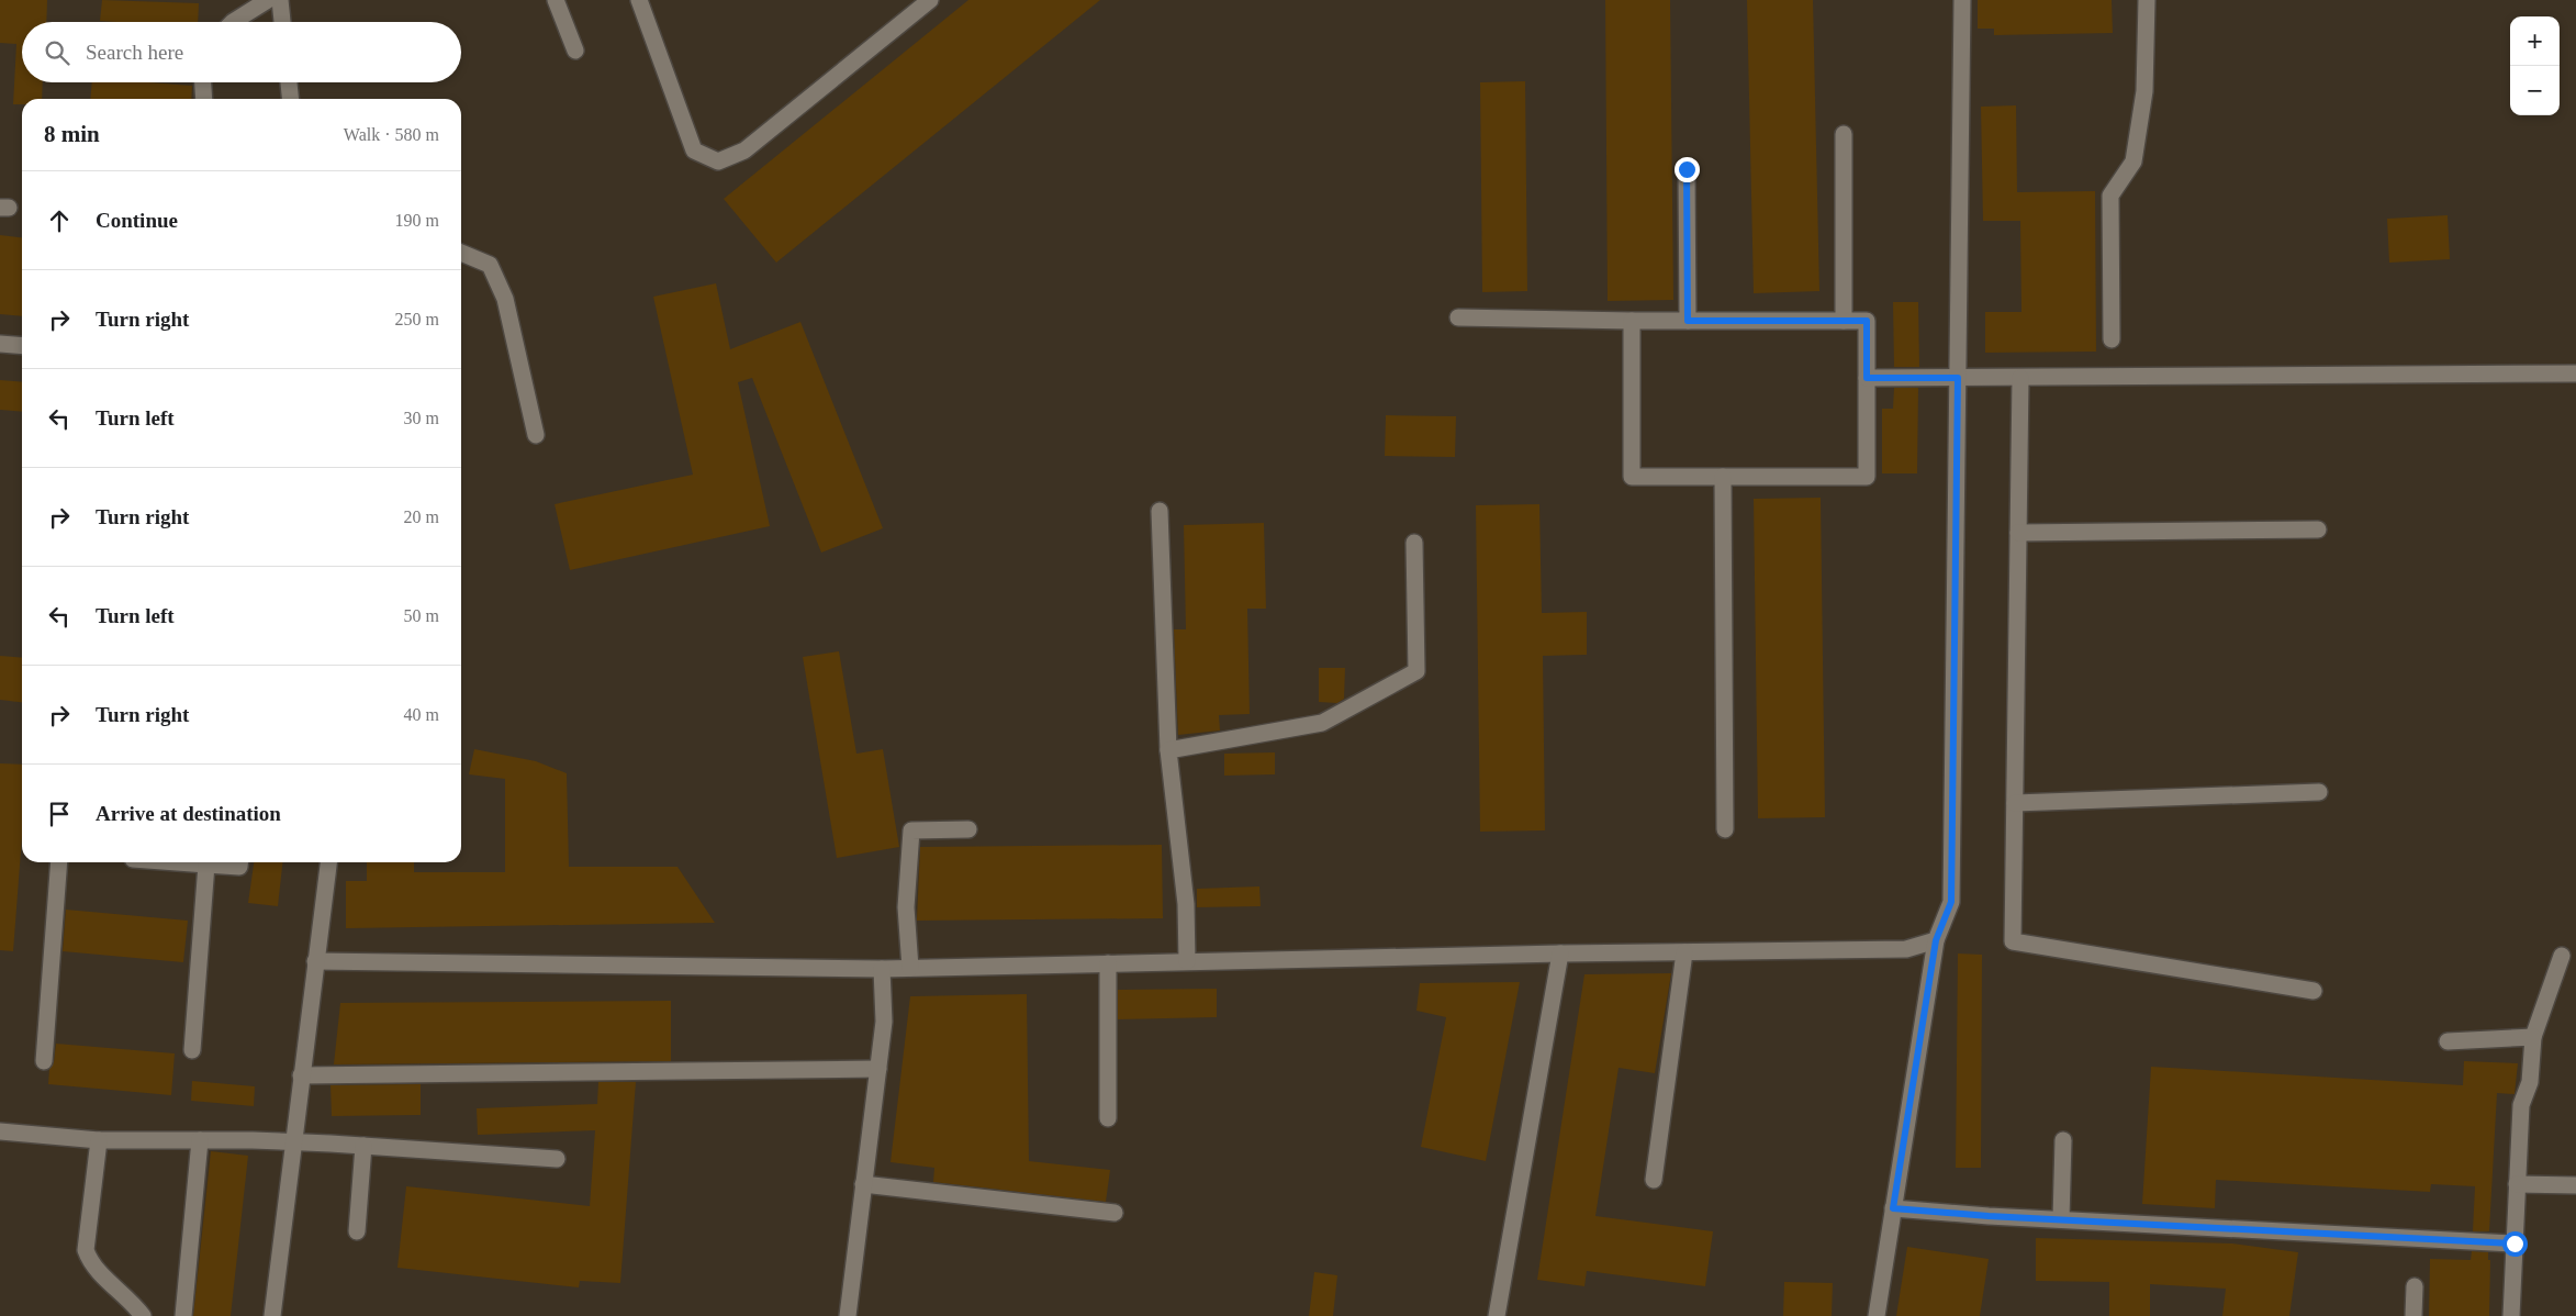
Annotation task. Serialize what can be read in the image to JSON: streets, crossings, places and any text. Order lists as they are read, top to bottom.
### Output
{
  "page": {
    "map_buttons": ["+", "−"],
    "search": "Search here",
    "heading": ["8 min", "Walk · 580 m"],
    "list": [
      ["Continue", "190 m"],
      ["Turn right", "250 m"],
      ["Turn left", "30 m"],
      ["Turn right", "20 m"],
      ["Turn left", "50 m"],
      ["Turn right", "40 m"],
      "Arrive at destination"
    ]
  }
}
